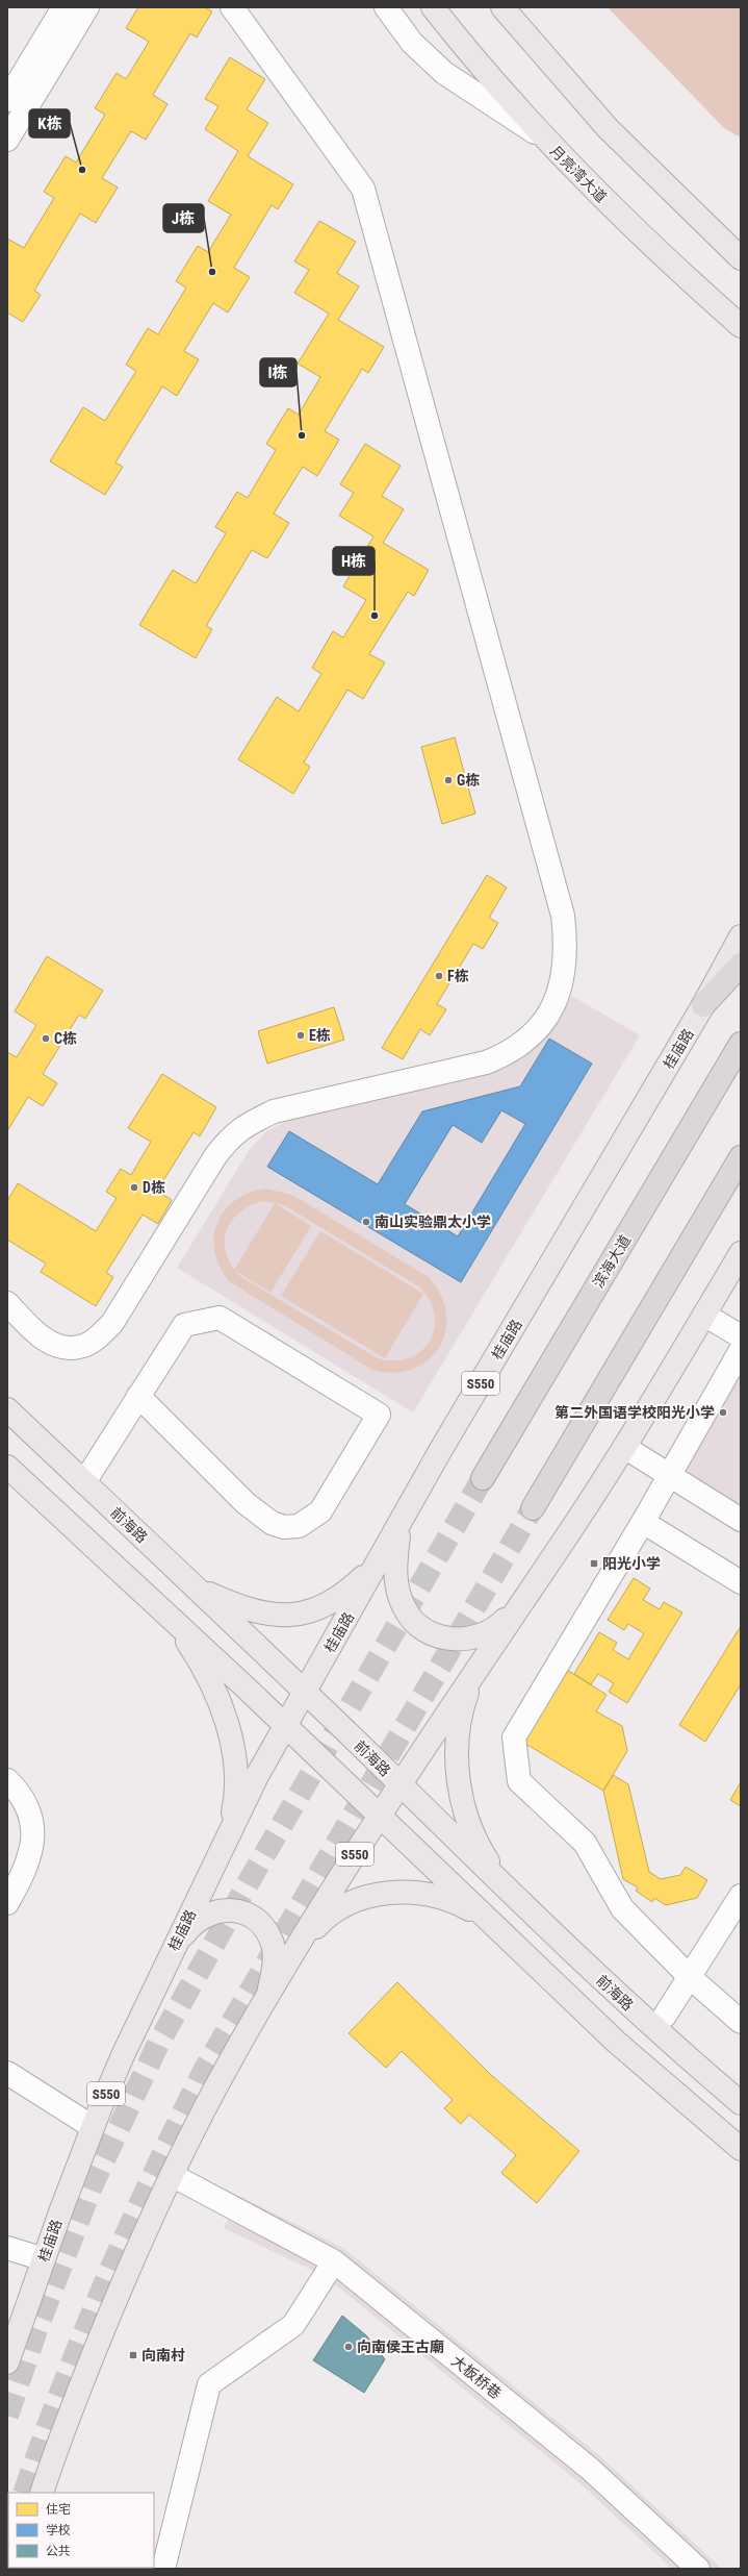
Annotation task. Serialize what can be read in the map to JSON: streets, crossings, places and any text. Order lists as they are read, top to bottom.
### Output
{
  "streets": {
    "highway": ["滨海大道"],
    "main road": [
      "月亮湾大道",
      "桂庙路",
      "S550",
      "前海路"
    ],
    "street": ["大板桥巷"]
  },
  "crossings": [
    ["桂庙路", "前海路"],
    ["S550", "前海路"],
    ["S550", "大板桥巷"]
  ],
  "places": {
    "other": [
      "K栋",
      "J栋",
      "I栋",
      "H栋",
      "G栋",
      "F栋",
      "E栋",
      "C栋",
      "D栋",
      "南山实验鼎太小学",
      "第二外国语学校阳光小学",
      "向南侯王古廟"
    ],
    "transit": ["阳光小学", "向南村"]
  },
  "legend": ["住宅", "学校", "公共"]
}
